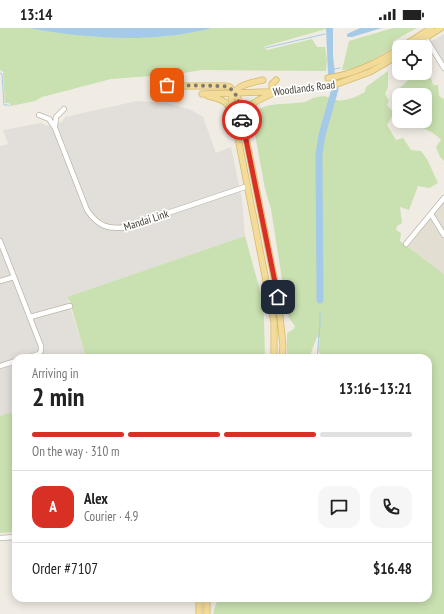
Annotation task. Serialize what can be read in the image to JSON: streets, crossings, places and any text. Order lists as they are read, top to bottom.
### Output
{
  "streets": {
    "main road": ["Woodlands Road"],
    "street": ["Mandai Link"]
  },
  "page": {
    "status": "13:14",
    "heading": ["2 min", "Arriving in", "13:16–13:21"],
    "panel": [
      "Alex",
      "Courier · 4.9",
      "Order #7107",
      "$16.48"
    ],
    "bar": "On the way · 310 m",
    "round": "A"
  }
}
